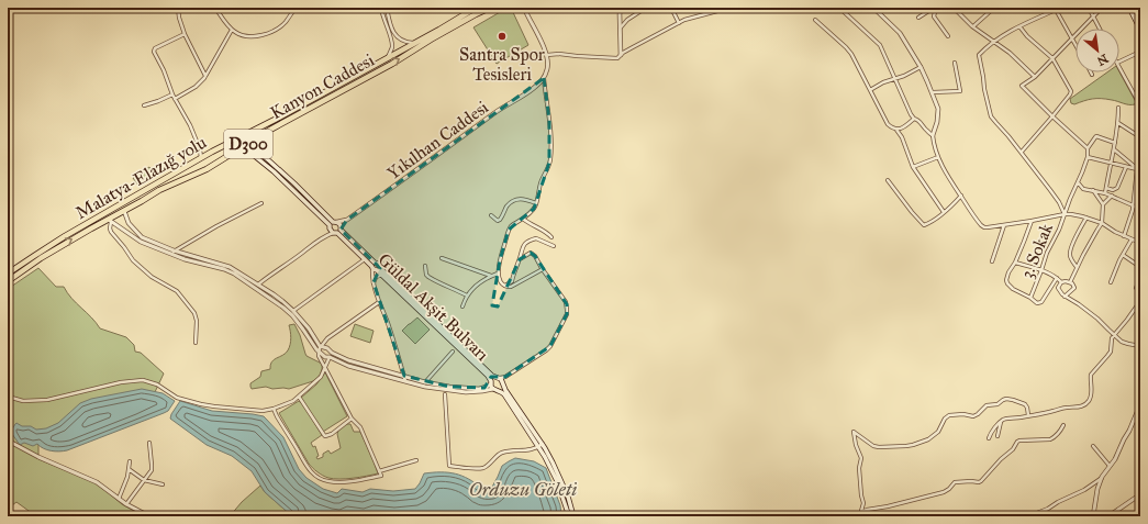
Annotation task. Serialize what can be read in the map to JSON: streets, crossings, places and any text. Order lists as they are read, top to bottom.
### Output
{
  "streets": {
    "highway": ["Kanyon Caddesi", "D300", "Malatya-Elazığ yolu"],
    "main road": ["Güldal Akşit Bulvarı"],
    "street": ["Yıkılhan Caddesi", "3. Sokak"]
  },
  "crossings": [
    ["Kanyon Caddesi", "Güldal Akşit Bulvarı"],
    ["Yıkılhan Caddesi", "Güldal Akşit Bulvarı"]
  ],
  "one_way": ["Kanyon Caddesi"],
  "water": ["Orduzu Göleti"],
  "places": ["Santra Spor Tesisleri"],
  "north": "bottom right"
}
